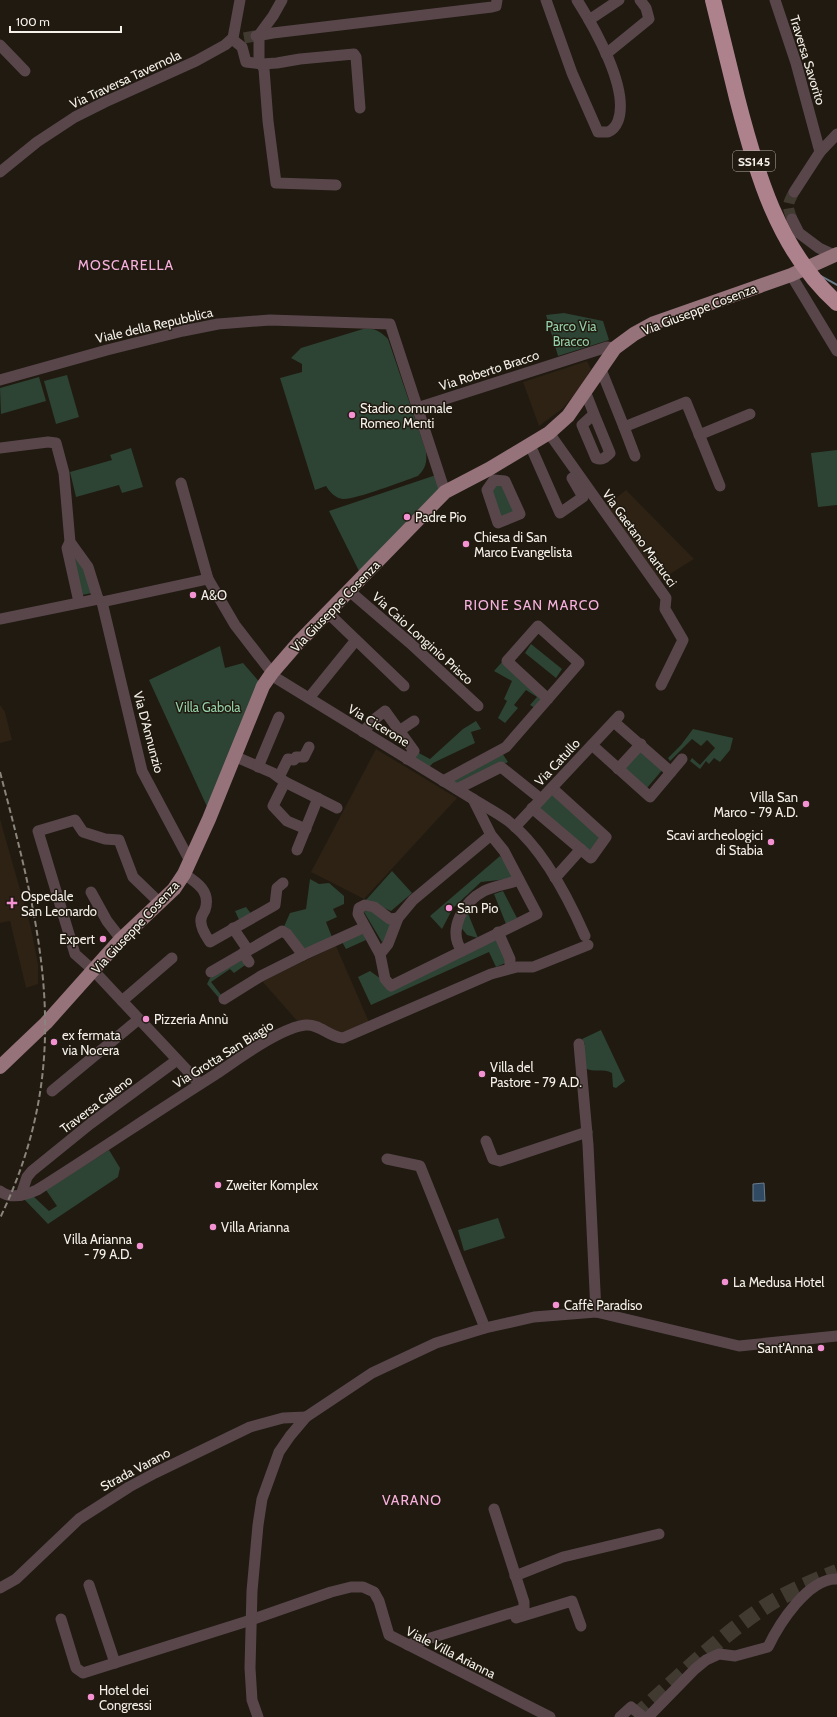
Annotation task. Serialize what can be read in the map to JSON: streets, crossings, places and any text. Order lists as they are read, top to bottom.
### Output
{
  "streets": {
    "highway": ["SS145"],
    "main road": ["Via Giuseppe Cosenza"],
    "street": [
      "Traversa Savorito",
      "Via Traversa Tavernola",
      "Viale della Repubblica",
      "Via Roberto Bracco",
      "Via Gaetano Martucci",
      "Via Caio Longinio Prisco",
      "Via Cicerone",
      "Via D'Annunzio",
      "Via Catullo",
      "Via Grotta San Biagio",
      "Traversa Galeno",
      "Strada Varano",
      "Viale Villa Arianna"
    ]
  },
  "crossings": [
    ["Via Giuseppe Cosenza", "Via Roberto Bracco"],
    ["Via Giuseppe Cosenza", "Via Gaetano Martucci"],
    ["Via Giuseppe Cosenza", "Via Caio Longinio Prisco"],
    ["Via Giuseppe Cosenza", "Via Cicerone"],
    ["Via Giuseppe Cosenza", "Via D'Annunzio"],
    ["Viale della Repubblica", "Via Roberto Bracco"],
    ["Via Cicerone", "Via Catullo"],
    ["Via Cicerone", "Via Grotta San Biagio"],
    ["Via Grotta San Biagio", "Traversa Galeno"]
  ],
  "districts": ["MOSCARELLA", "RIONE SAN MARCO", "VARANO"],
  "parks": ["Parco Via Bracco", "Villa Gabola"],
  "places": {
    "other": [
      "Stadio comunale Romeo Menti",
      "Padre Pio",
      "Chiesa di San Marco Evangelista",
      "A&O",
      "Villa San Marco - 79 A.D.",
      "Scavi archeologici di Stabia",
      "San Pio",
      "Expert",
      "Pizzeria Annù",
      "ex fermata via Nocera",
      "Villa del Pastore - 79 A.D.",
      "Zweiter Komplex",
      "Villa Arianna",
      "Villa Arianna - 79 A.D.",
      "La Medusa Hotel",
      "Caffè Paradiso",
      "Sant'Anna",
      "Hotel dei Congressi"
    ],
    "health": ["Ospedale San Leonardo"]
  },
  "scale_bar": "100 m"
}
